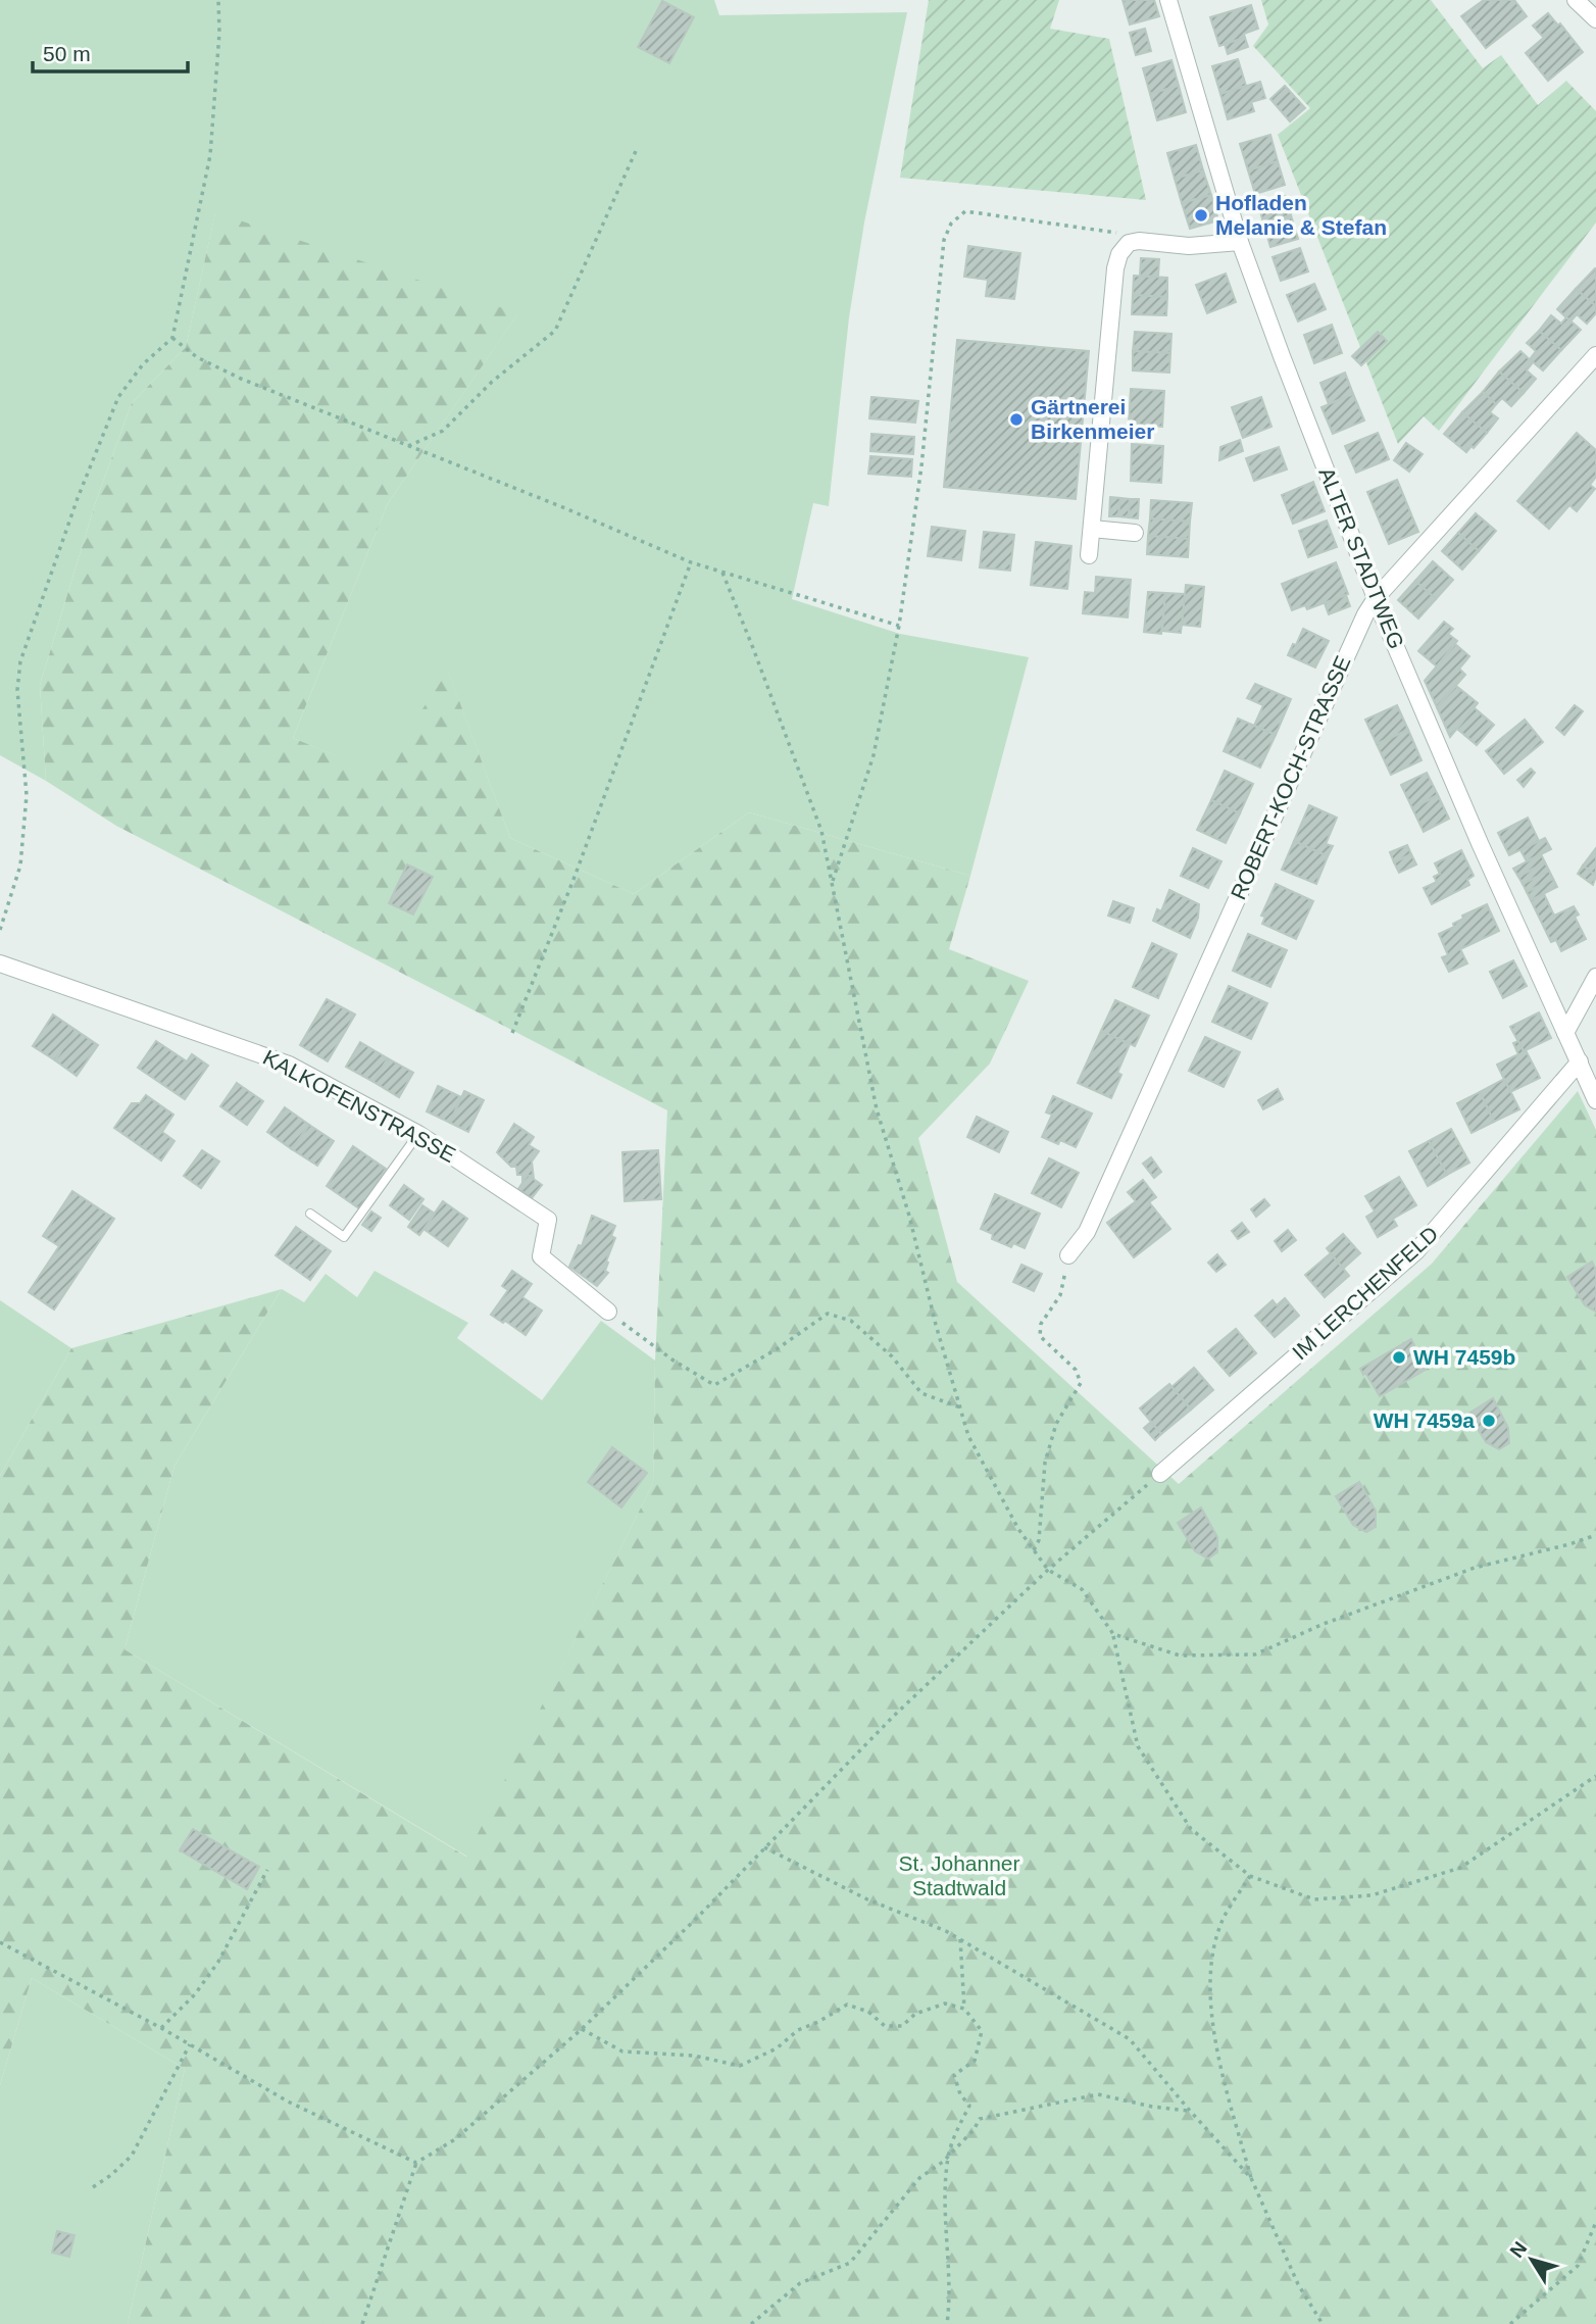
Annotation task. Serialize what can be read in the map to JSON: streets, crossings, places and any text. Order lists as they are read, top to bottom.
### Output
{
  "streets": {
    "street": [
      "ALTER STADTWEG",
      "ROBERT-KOCH-STRASSE",
      "KALKOFENSTRASSE",
      "IM LERCHENFELD"
    ]
  },
  "crossings": [
    ["ALTER STADTWEG", "ROBERT-KOCH-STRASSE"],
    ["ALTER STADTWEG", "IM LERCHENFELD"]
  ],
  "parks": ["St. Johanner Stadtwald"],
  "places": [
    "Hofladen Melanie & Stefan",
    "Gärtnerei Birkenmeier",
    "WH 7459b",
    "WH 7459a"
  ],
  "scale_bar": "50 m",
  "north": "top left"
}
